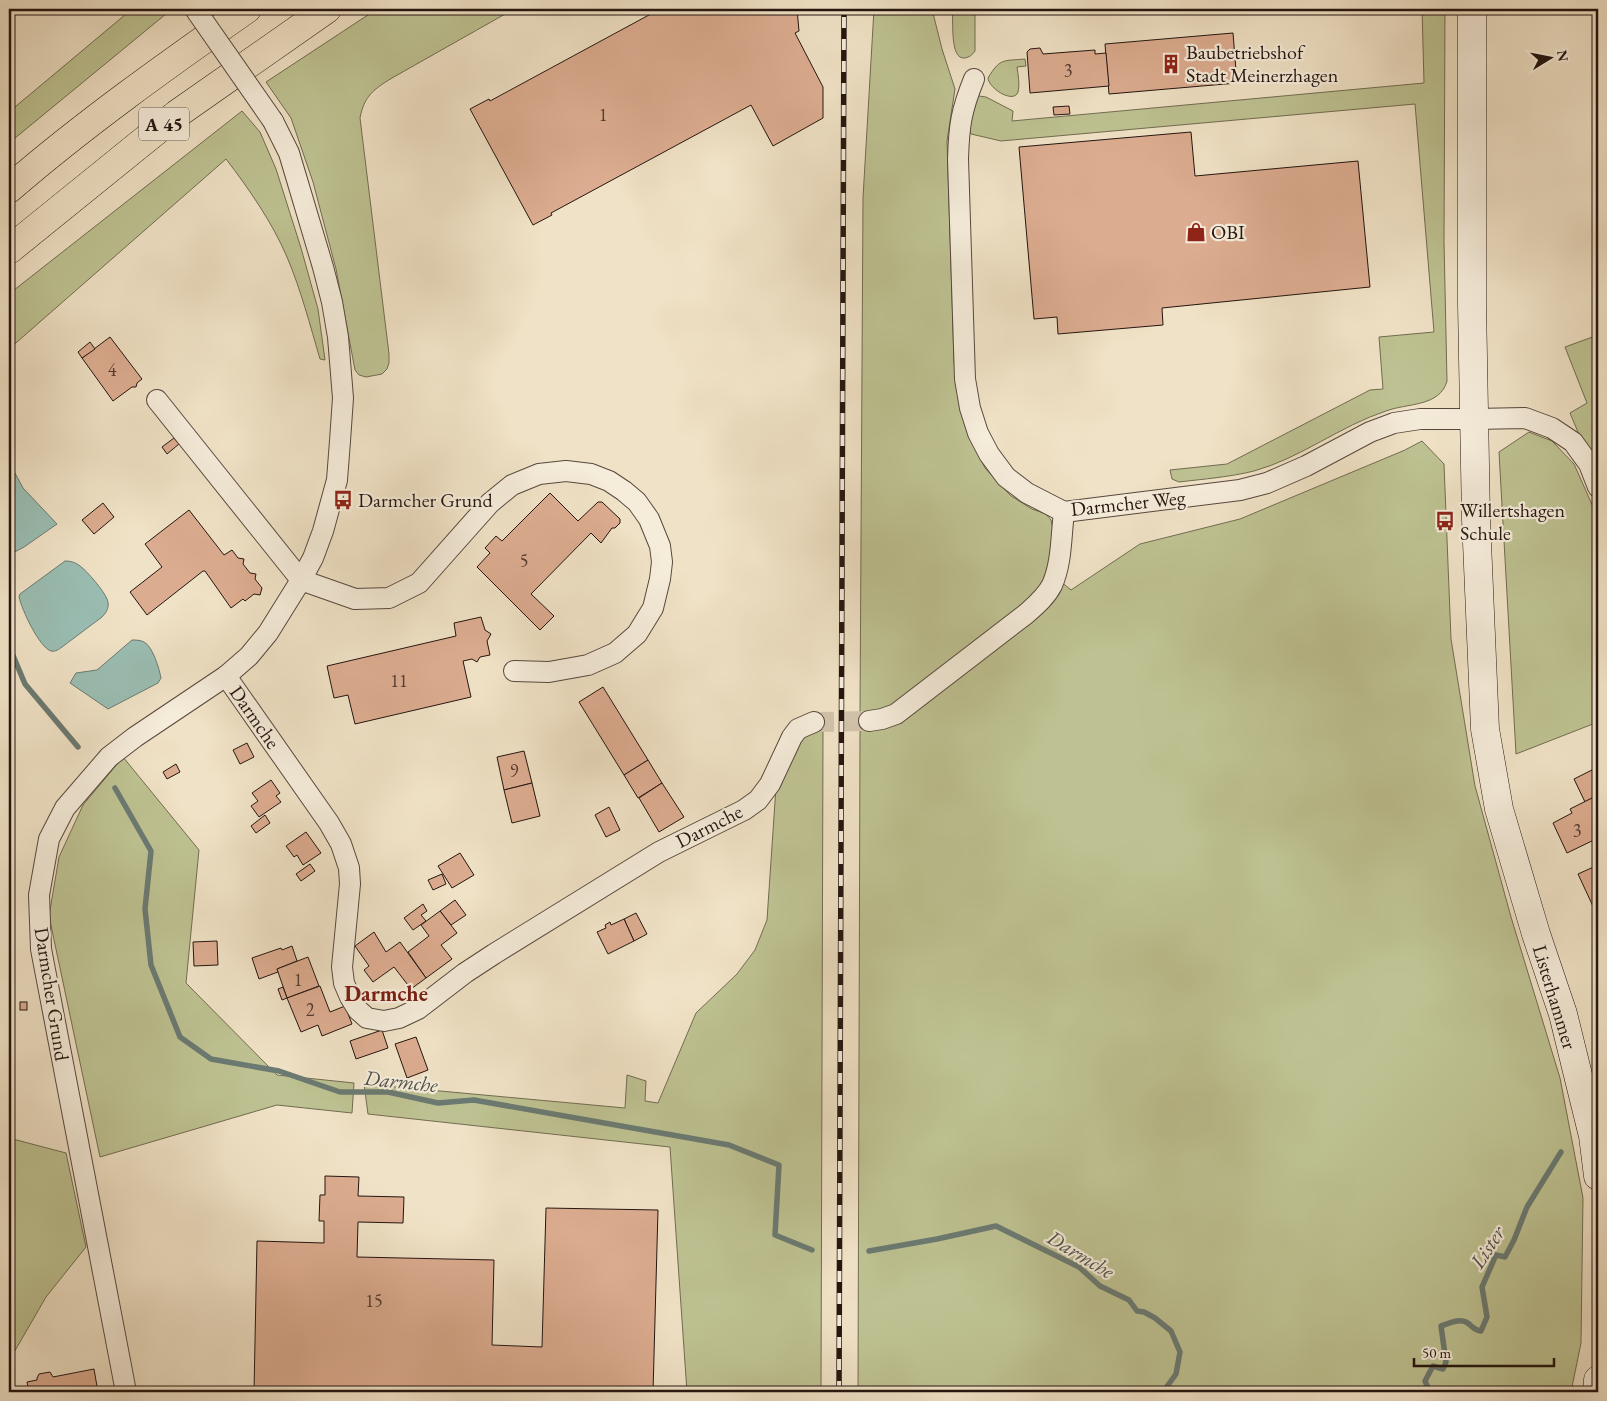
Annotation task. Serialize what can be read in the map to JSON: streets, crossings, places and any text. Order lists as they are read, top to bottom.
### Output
{
  "streets": {
    "highway": ["A 45"],
    "main road": ["Listerhammer"],
    "street": ["Darmcher Weg", "Darmche", "Darmcher Grund"]
  },
  "crossings": [
    ["Darmcher Weg", "Listerhammer"],
    ["Darmche", "Darmcher Grund"]
  ],
  "districts": ["Darmche"],
  "water": ["Darmche", "Lister"],
  "places": {
    "building": ["Baubetriebshof Stadt Meinerzhagen"],
    "shop": ["OBI"],
    "bus stop": ["Darmcher Grund", "Willertshagen Schule"]
  },
  "house_numbers": [
    "3",
    "1",
    "4",
    "5",
    "11",
    "9",
    "3",
    "1",
    "2",
    "15"
  ],
  "scale_bar": "50 m",
  "north": "right"
}
